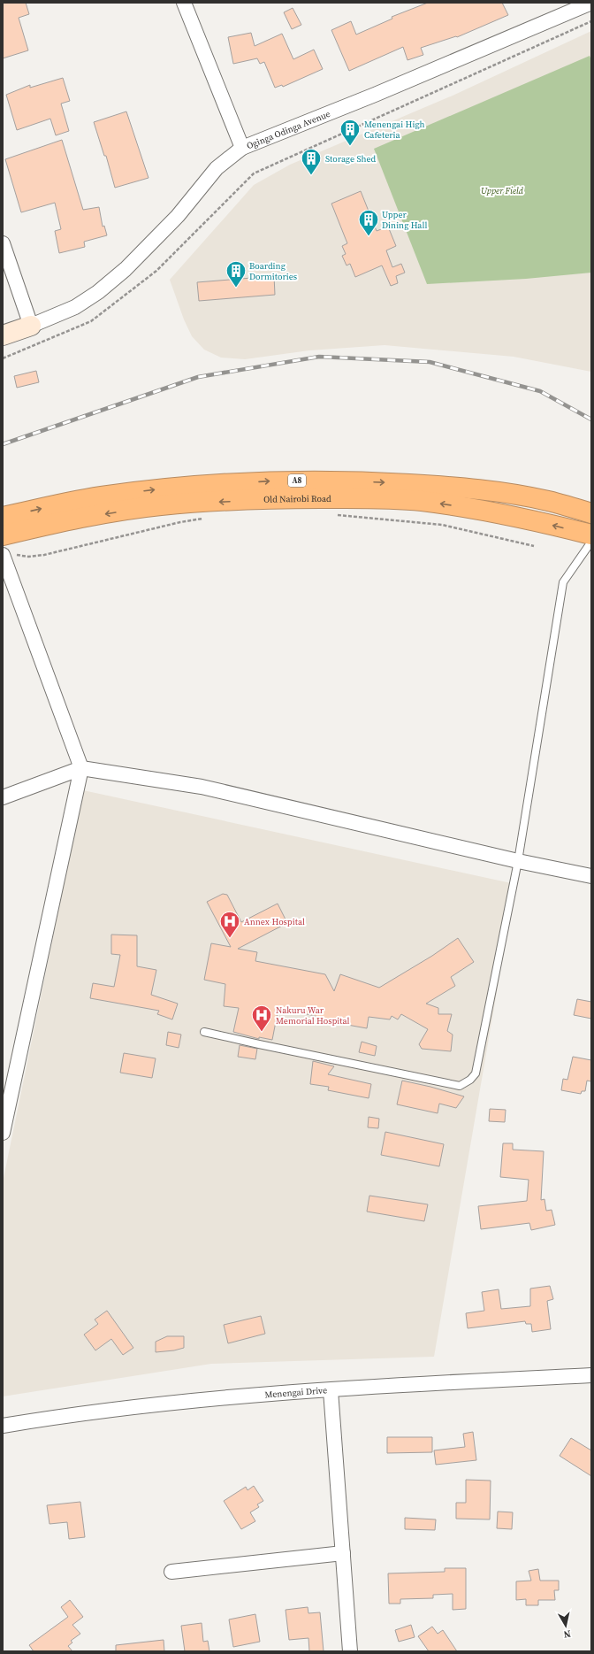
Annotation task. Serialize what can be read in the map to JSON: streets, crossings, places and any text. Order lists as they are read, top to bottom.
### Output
{
  "streets": {
    "highway": ["A8", "Old Nairobi Road"],
    "street": ["Oginga Odinga Avenue", "Menengai Drive"]
  },
  "parks": ["Upper Field"],
  "places": {
    "building": [
      "Menengai High Cafeteria",
      "Storage Shed",
      "Upper Dining Hall",
      "Boarding Dormitories"
    ],
    "hospital": ["Annex Hospital", "Nakuru War Memorial Hospital"]
  },
  "north": "bottom"
}
